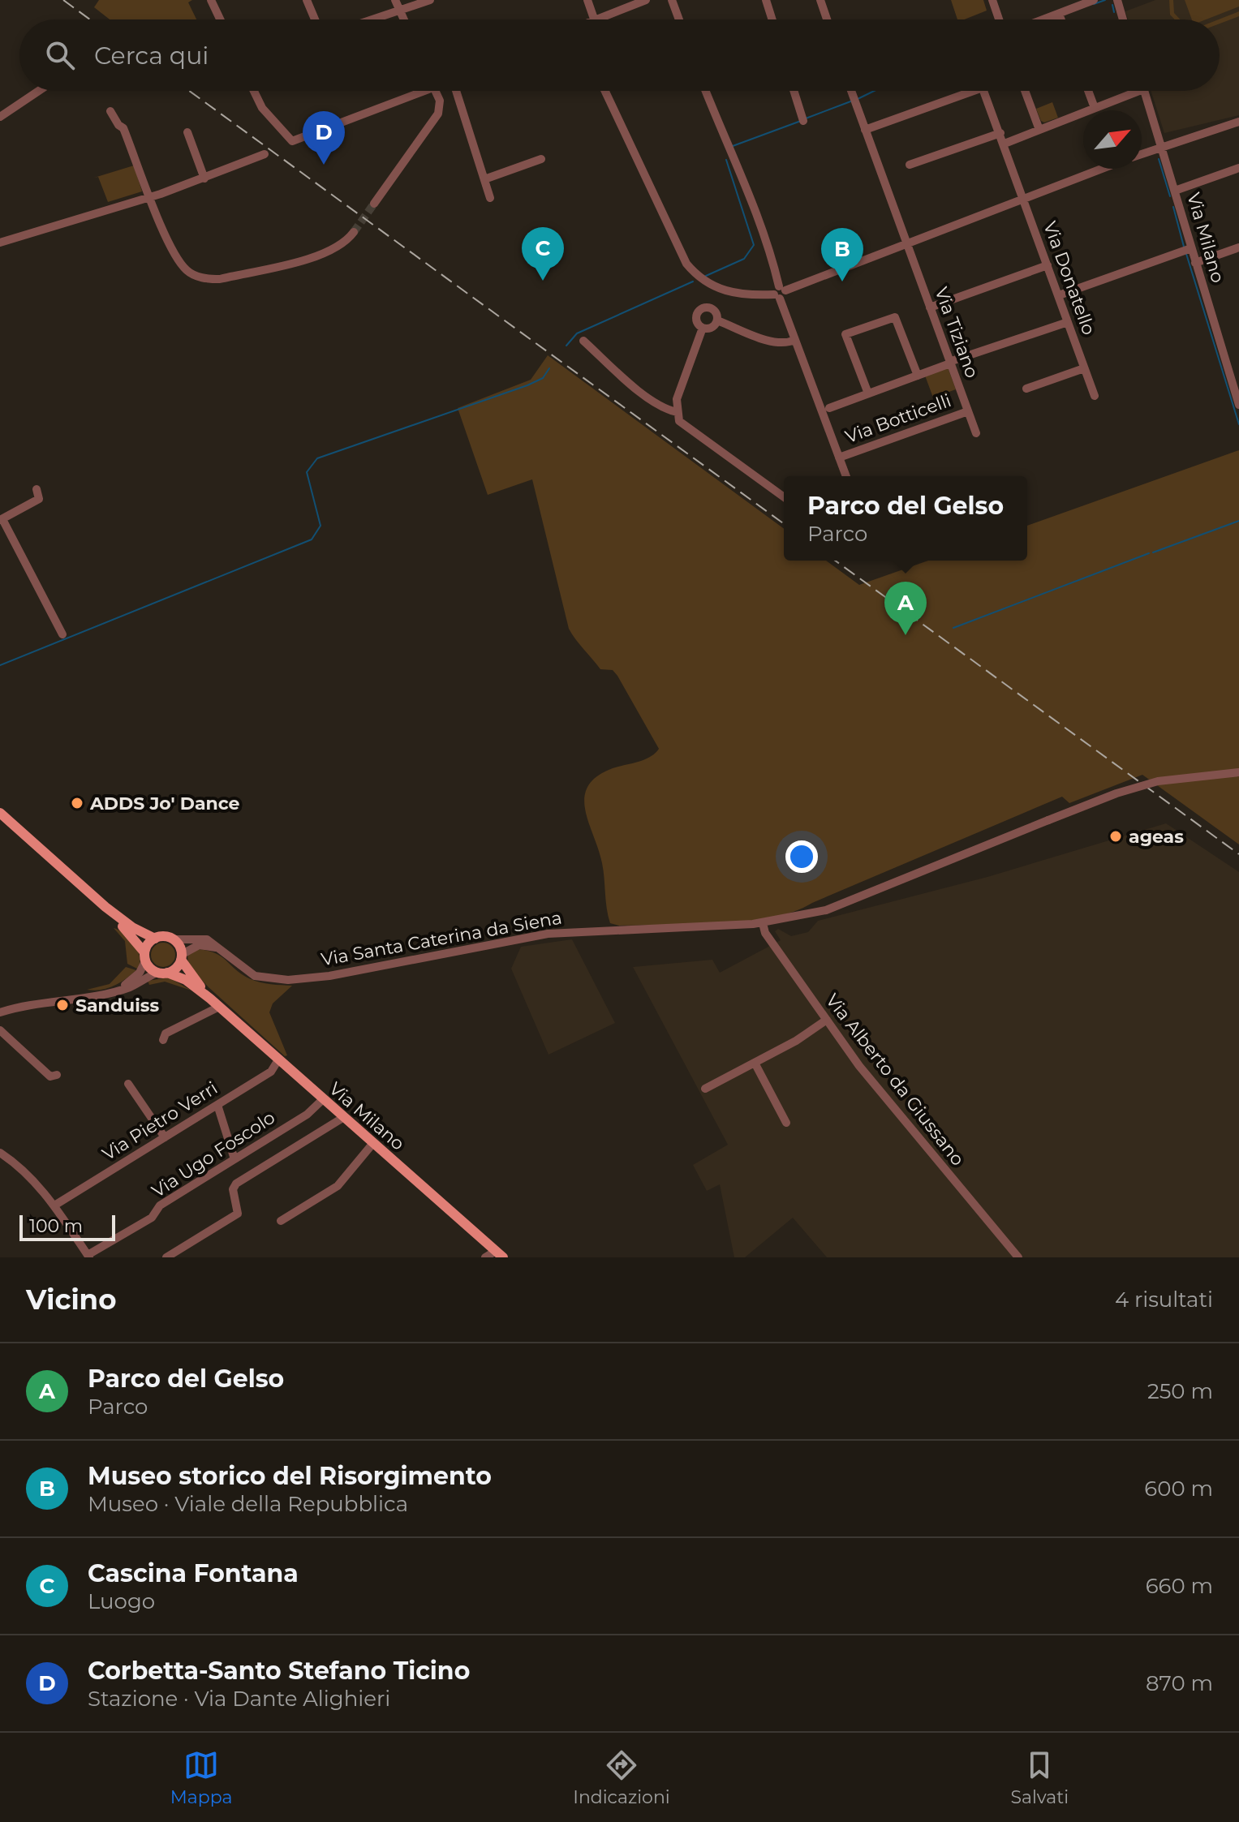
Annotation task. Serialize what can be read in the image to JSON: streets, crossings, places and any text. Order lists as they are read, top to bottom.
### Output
{
  "streets": {
    "main road": ["Via Milano"],
    "street": [
      "Via Donatello",
      "Via Tiziano",
      "Via Botticelli",
      "Via Santa Caterina da Siena",
      "Via Alberto da Giussano",
      "Via Pietro Verri",
      "Via Ugo Foscolo"
    ]
  },
  "crossings": [
    ["Via Milano", "Via Pietro Verri"],
    ["Via Milano", "Via Ugo Foscolo"],
    ["Via Tiziano", "Via Botticelli"],
    ["Via Santa Caterina da Siena", "Via Alberto da Giussano"]
  ],
  "places": ["ADDS Jo' Dance", "ageas", "Sanduiss"],
  "scale_bar": "100 m",
  "north": "top right",
  "page": {
    "search": "Cerca qui",
    "pins": [
      "D",
      "C",
      "B",
      "A"
    ],
    "popup": ["Parco del Gelso", "Parco"],
    "scale": "100 m",
    "heading": ["Vicino", "4 risultati"],
    "list": [
      {
        "mark": "A",
        "name": "Parco del Gelso",
        "note": "Parco",
        "value": "250 m"
      },
      {
        "mark": "B",
        "name": "Museo storico del Risorgimento",
        "note": "Museo · Viale della Repubblica",
        "value": "600 m"
      },
      {
        "mark": "C",
        "name": "Cascina Fontana",
        "note": "Luogo",
        "value": "660 m"
      },
      {
        "mark": "D",
        "name": "Corbetta-Santo Stefano Ticino",
        "note": "Stazione · Via Dante Alighieri",
        "value": "870 m"
      }
    ],
    "nav": ["Mappa", "Indicazioni", "Salvati"]
  }
}
